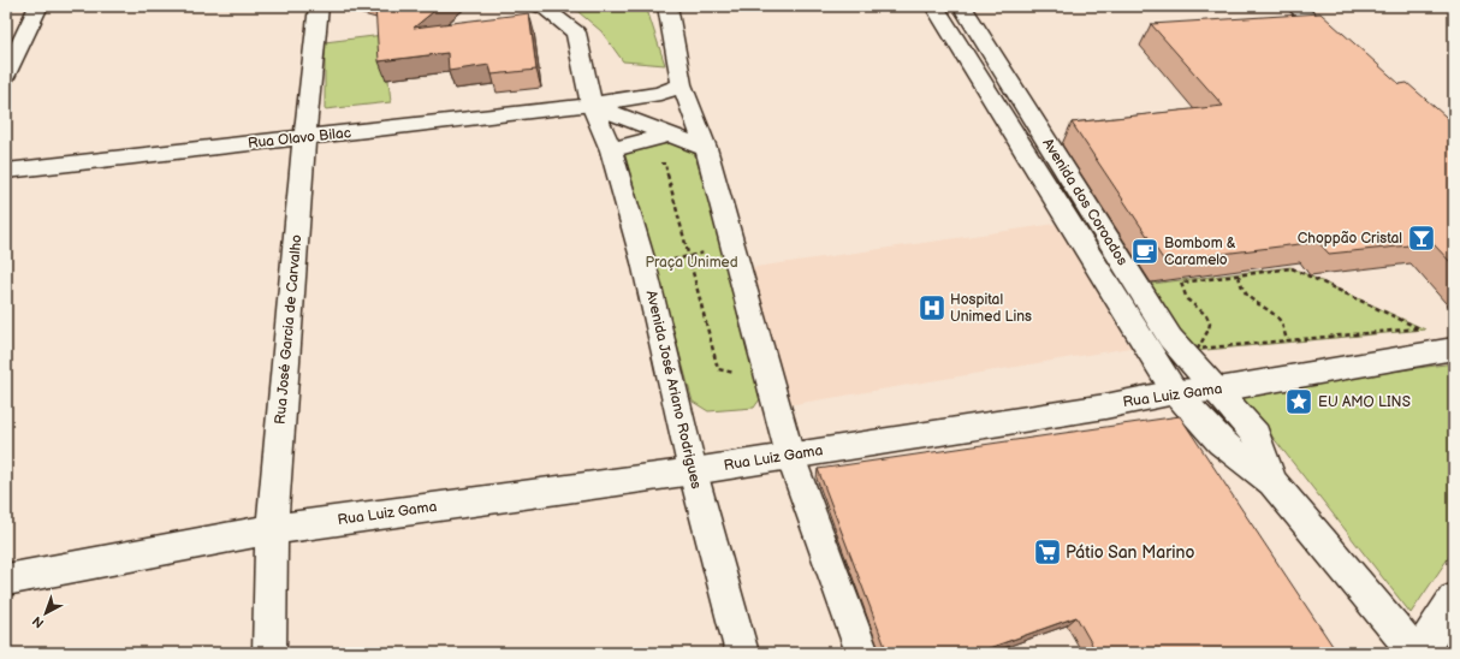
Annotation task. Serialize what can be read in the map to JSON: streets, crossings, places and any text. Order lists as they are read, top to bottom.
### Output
{
  "streets": {
    "street": [
      "Rua Olavo Bilac",
      "Avenida dos Coroados",
      "Rua José Garcia de Carvalho",
      "Avenida José Ariano Rodrigues",
      "Rua Luiz Gama"
    ]
  },
  "crossings": [
    ["Rua Olavo Bilac", "Rua José Garcia de Carvalho"],
    ["Rua Olavo Bilac", "Avenida José Ariano Rodrigues"],
    ["Avenida dos Coroados", "Rua Luiz Gama"],
    ["Rua José Garcia de Carvalho", "Rua Luiz Gama"],
    ["Avenida José Ariano Rodrigues", "Rua Luiz Gama"]
  ],
  "parks": ["Praça Unimed"],
  "places": {
    "bar": ["Choppão Cristal"],
    "cafe": ["Bombom & Caramelo"],
    "hospital": ["Hospital Unimed Lins"],
    "place": ["EU AMO LINS"],
    "supermarket": ["Pátio San Marino"]
  },
  "north": "bottom left"
}
